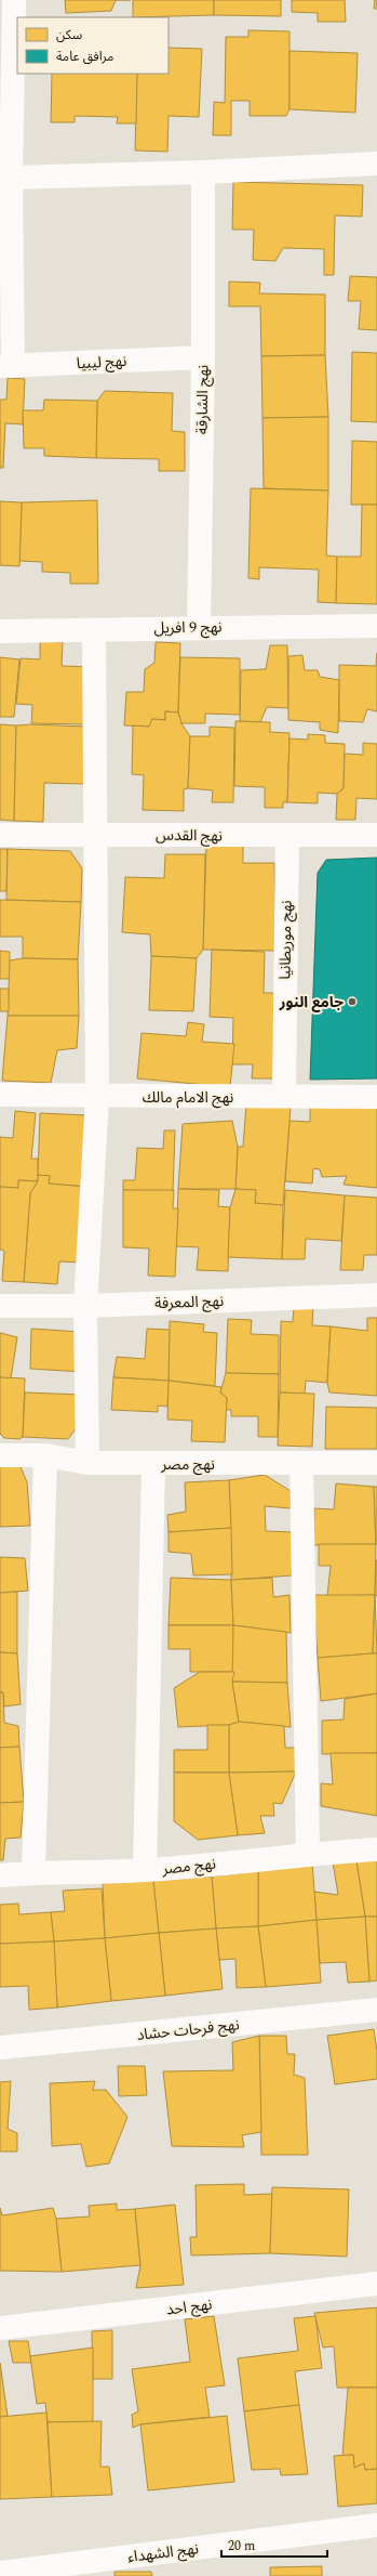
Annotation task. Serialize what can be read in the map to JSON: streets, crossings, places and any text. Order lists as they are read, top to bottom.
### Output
{
  "streets": {
    "street": [
      "نهج ليبيا",
      "نهج الشارقة",
      "نهج 9 افريل",
      "نهج القدس",
      "نهج موريطانيا",
      "نهج الامام مالك",
      "نهج المعرفة",
      "نهج مصر",
      "نهج فرحات حشاد",
      "نهج احد",
      "نهج الشهداء"
    ]
  },
  "crossings": [
    ["نهج ليبيا", "نهج الشارقة"],
    ["نهج الشارقة", "نهج 9 افريل"],
    ["نهج القدس", "نهج موريطانيا"],
    ["نهج موريطانيا", "نهج الامام مالك"]
  ],
  "places": ["جامع النور"],
  "legend": ["سكن", "مرافق عامة"],
  "scale_bar": "20 m"
}
